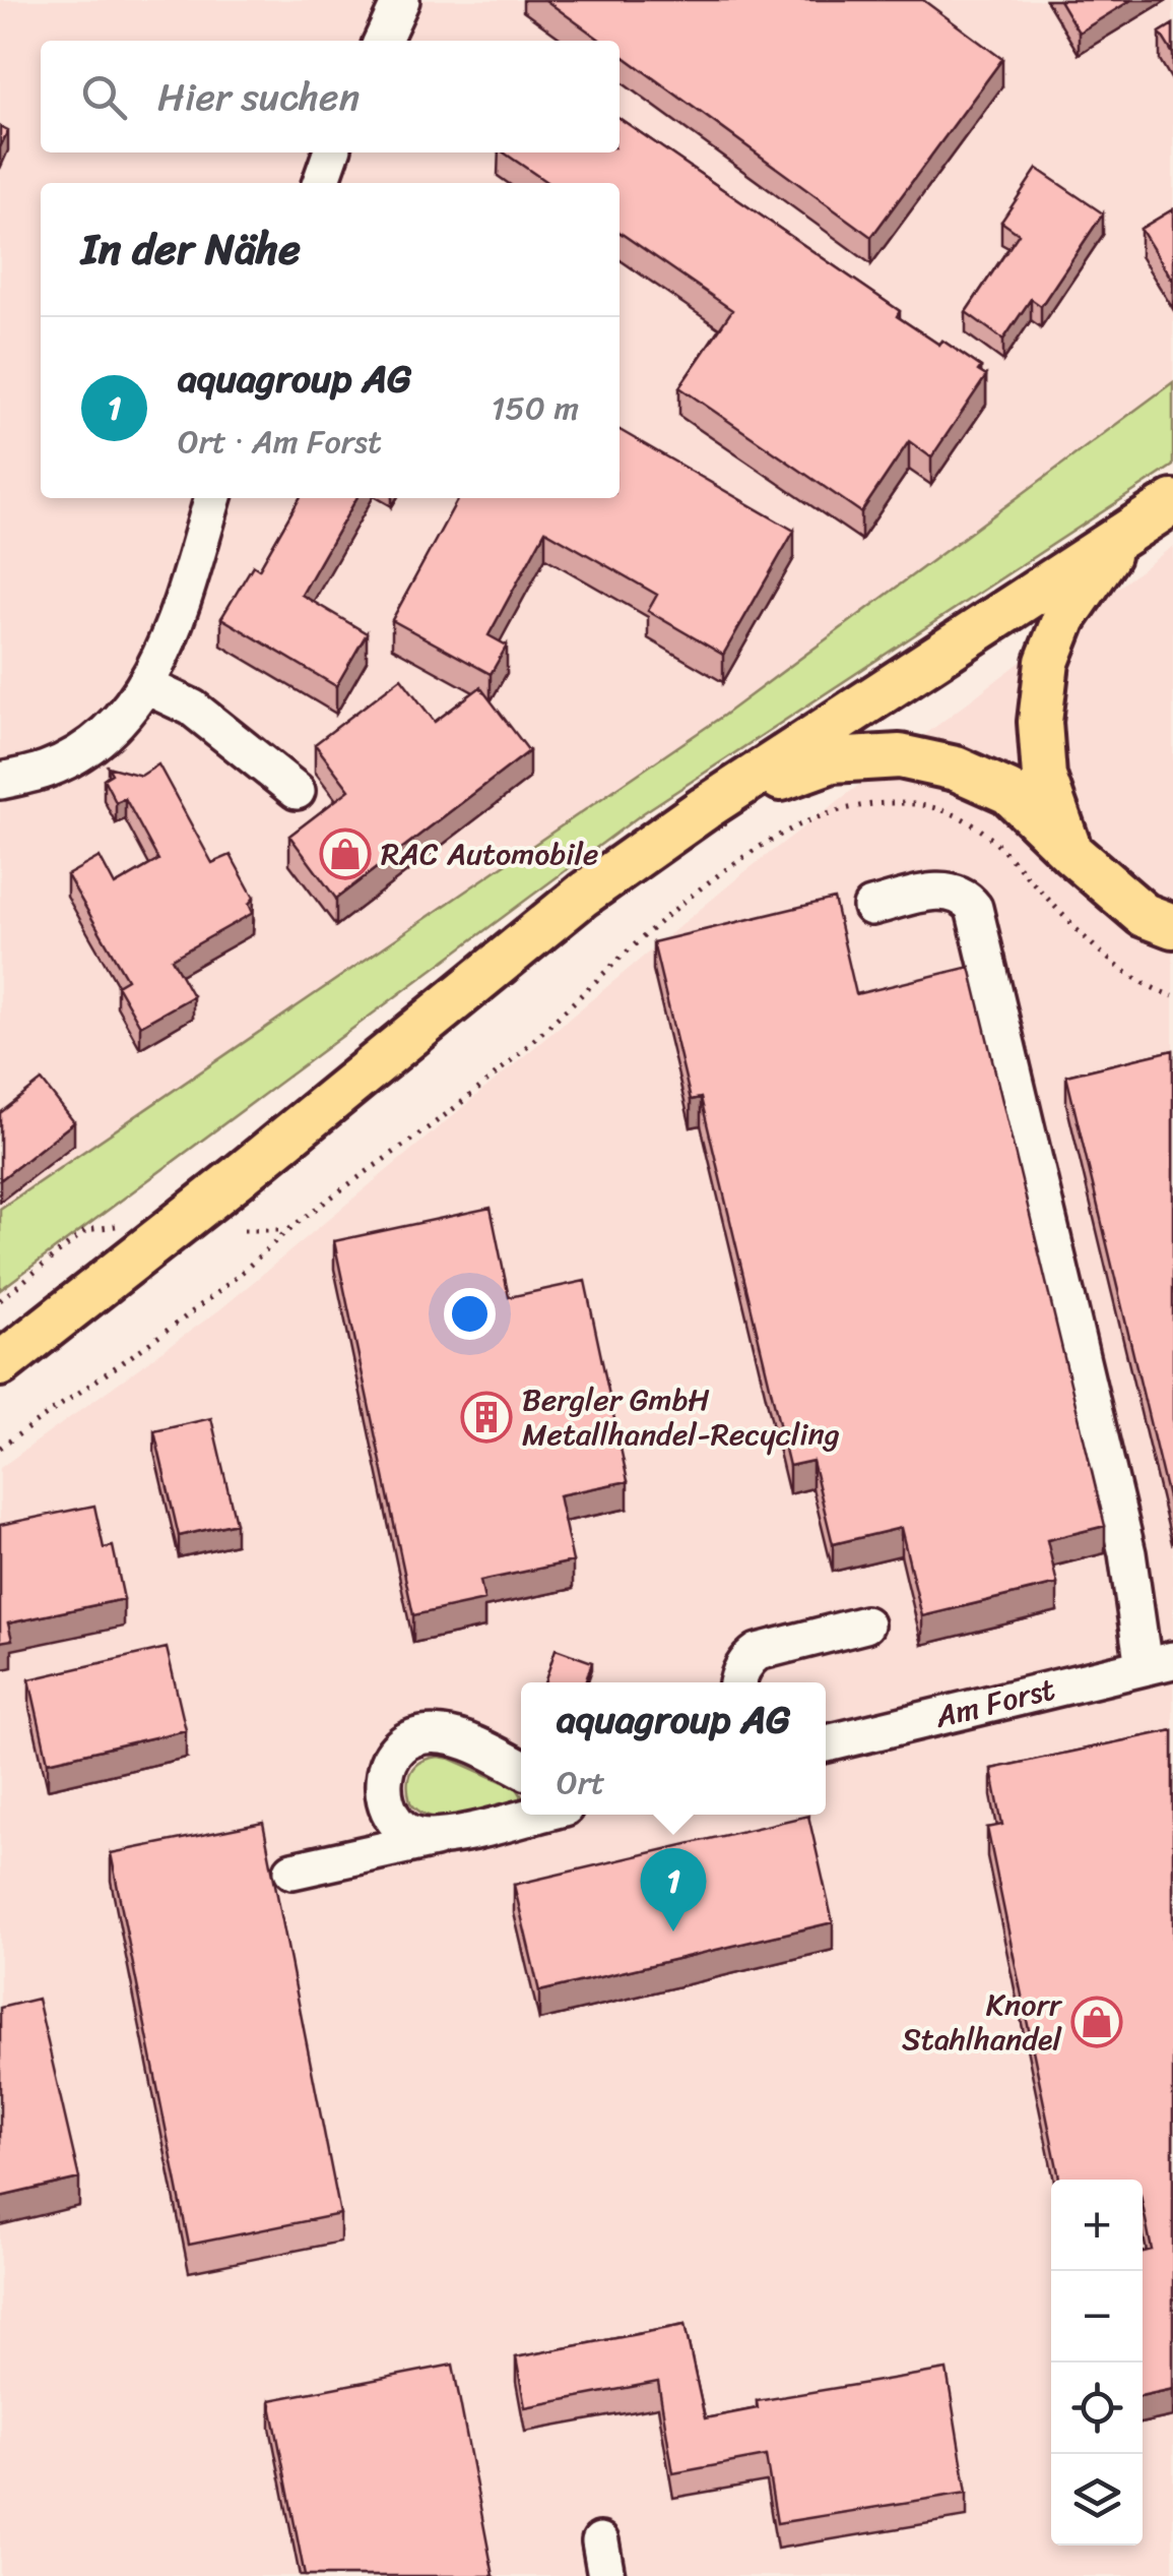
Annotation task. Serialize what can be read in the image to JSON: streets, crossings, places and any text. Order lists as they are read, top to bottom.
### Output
{
  "streets": {
    "street": ["Am Forst"]
  },
  "places": {
    "shop": ["RAC Automobile", "Knorr Stahlhandel"],
    "building": ["Bergler GmbH Metallhandel-Recycling"]
  },
  "page": {
    "search": "Hier suchen",
    "heading": "In der Nähe",
    "list": [
      {
        "mark": "1",
        "name": "aquagroup AG",
        "note": "Ort · Am Forst",
        "value": "150 m"
      }
    ],
    "popup": ["aquagroup AG", "Ort"],
    "pins": "1",
    "map_buttons": ["+", "−"]
  }
}
